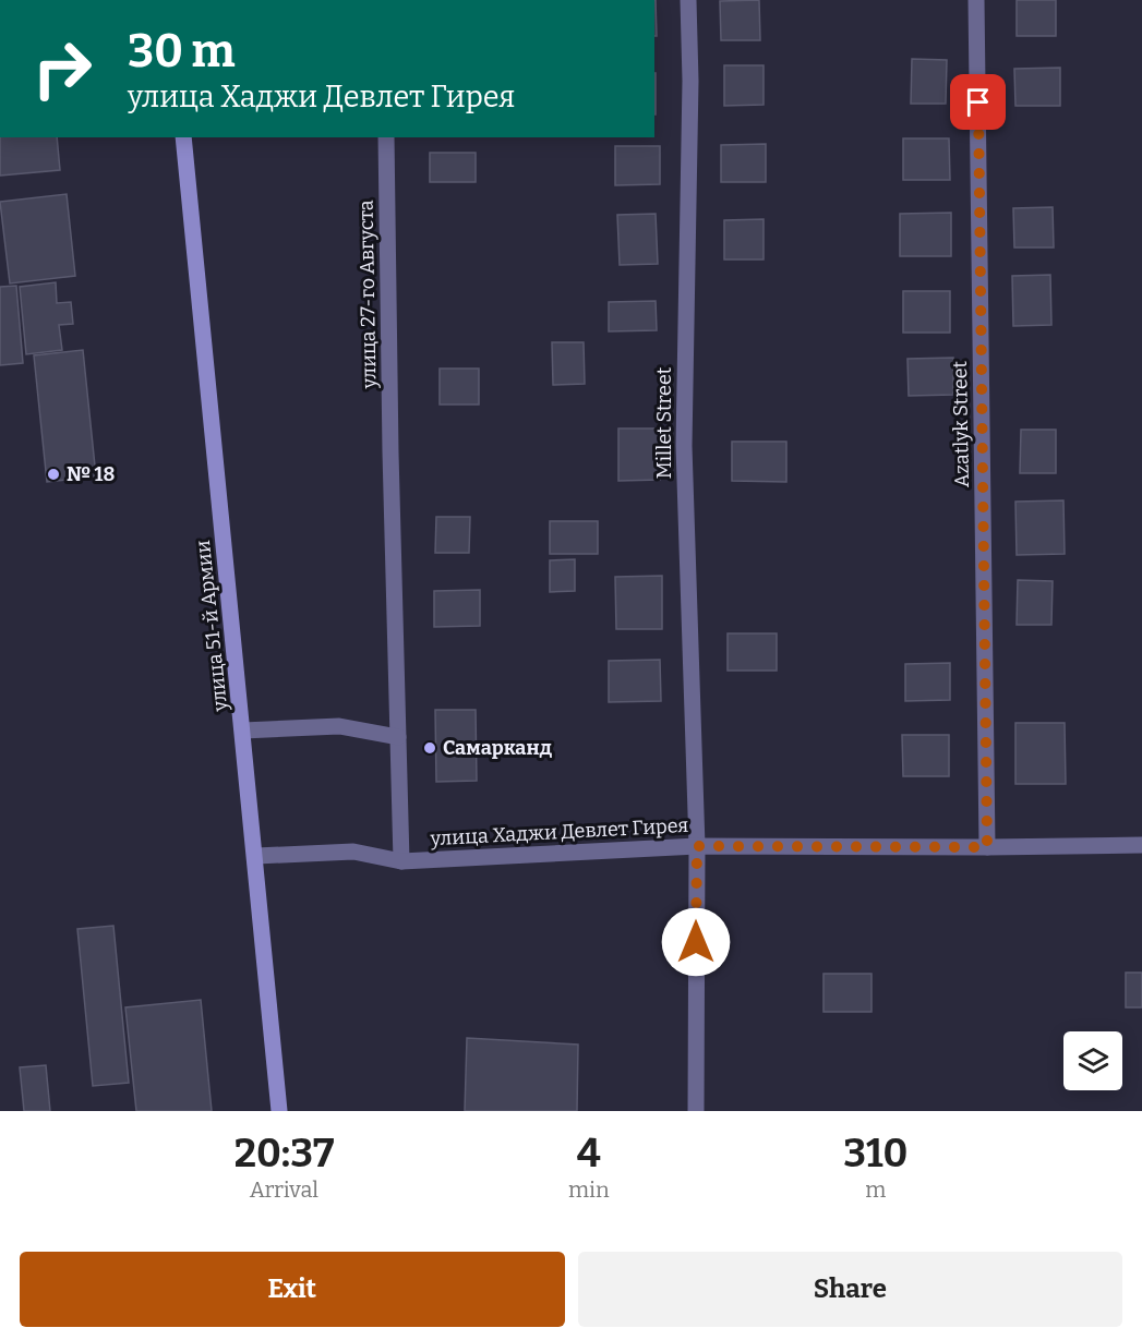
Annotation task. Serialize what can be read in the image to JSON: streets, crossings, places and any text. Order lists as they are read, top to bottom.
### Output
{
  "streets": {
    "main road": ["улица 51-й Армии"],
    "street": [
      "улица 27-го Августа",
      "Millet Street",
      "Azatlyk Street",
      "улица Хаджи Девлет Гирея"
    ]
  },
  "crossings": [
    ["улица 27-го Августа", "улица Хаджи Девлет Гирея"],
    ["Millet Street", "улица Хаджи Девлет Гирея"],
    ["Azatlyk Street", "улица Хаджи Девлет Гирея"],
    ["улица 51-й Армии", "улица Хаджи Девлет Гирея"]
  ],
  "places": ["№ 18", "Самарканд"],
  "page": {
    "turn": ["30 m", "улица Хаджи Девлет Гирея"],
    "eta": [
      "20:37",
      "Arrival",
      "4",
      "min",
      "310",
      "m"
    ],
    "buttons": ["Exit", "Share"]
  }
}
